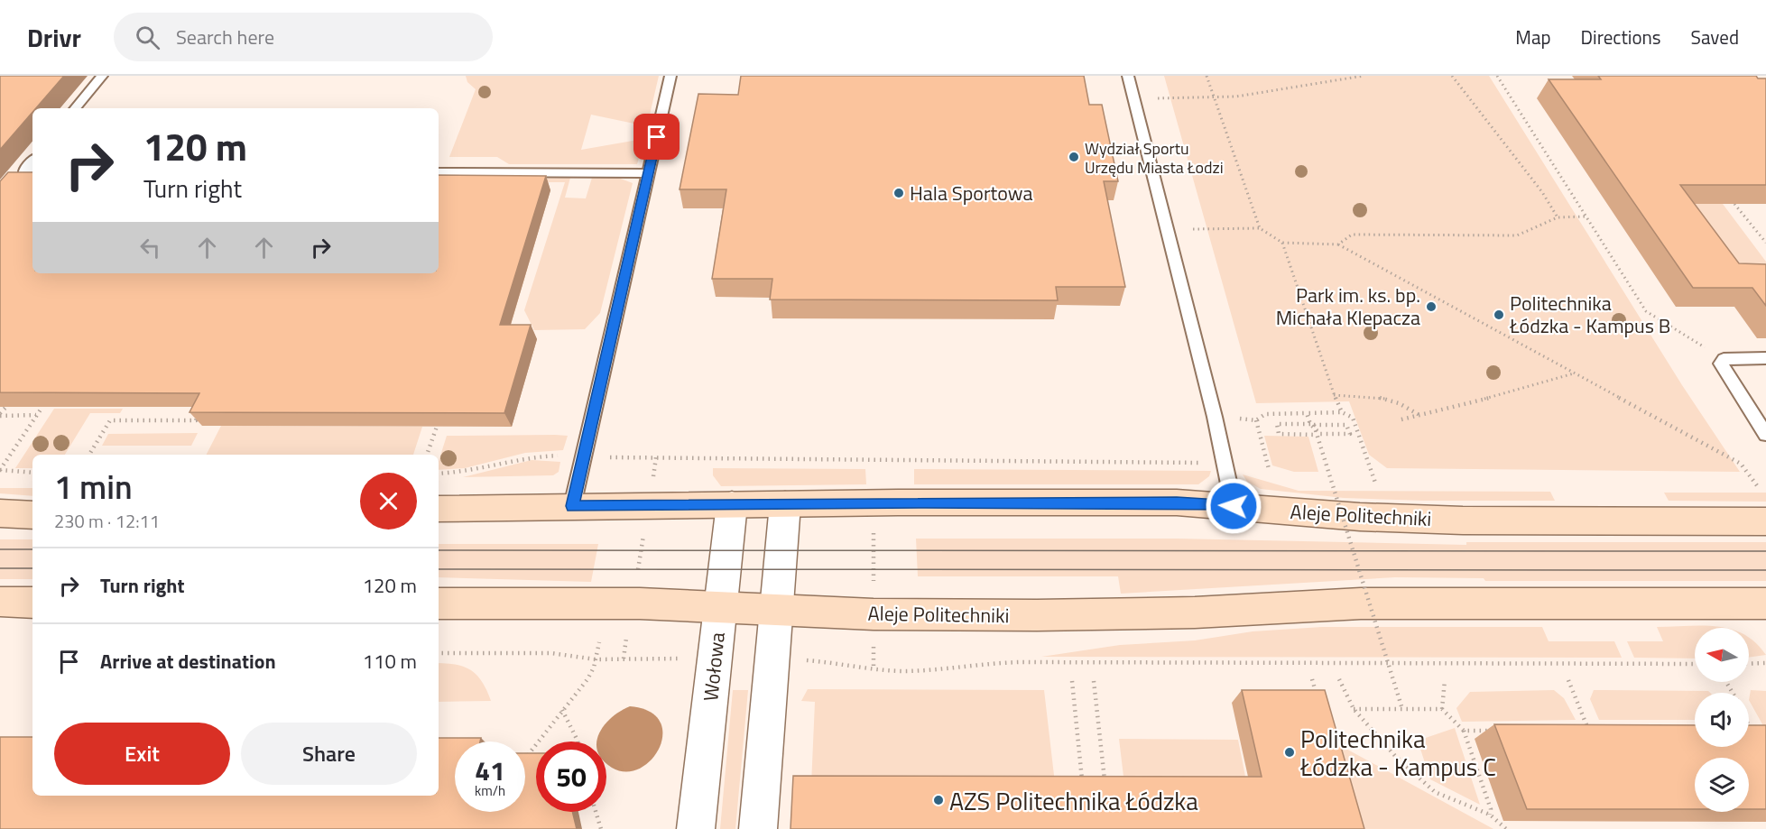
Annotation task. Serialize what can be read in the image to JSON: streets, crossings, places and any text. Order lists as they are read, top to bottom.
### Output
{
  "streets": {
    "main road": ["Aleje Politechniki"],
    "street": ["Wołowa"]
  },
  "crossings": [
    ["Aleje Politechniki", "Wołowa"]
  ],
  "places": [
    "Wydział Sportu Urzędu Miasta Łodzi",
    "Hala Sportowa",
    "Park im. ks. bp. Michała Klepacza",
    "Politechnika Łódzka - Kampus B",
    "Politechnika Łódzka - Kampus C",
    "AZS Politechnika Łódzka"
  ],
  "north": "left",
  "page": {
    "header": "Drivr",
    "search": "Search here",
    "nav": ["Map", "Directions", "Saved"],
    "turn": ["120 m", "Turn right"],
    "heading": ["1 min", "230 m · 12:11"],
    "list": [
      {
        "name": "Turn right",
        "value": "120 m"
      },
      {
        "name": "Arrive at destination",
        "value": "110 m"
      }
    ],
    "buttons": ["Exit", "Share"],
    "speed": "41 km/h",
    "limit": "50"
  }
}
